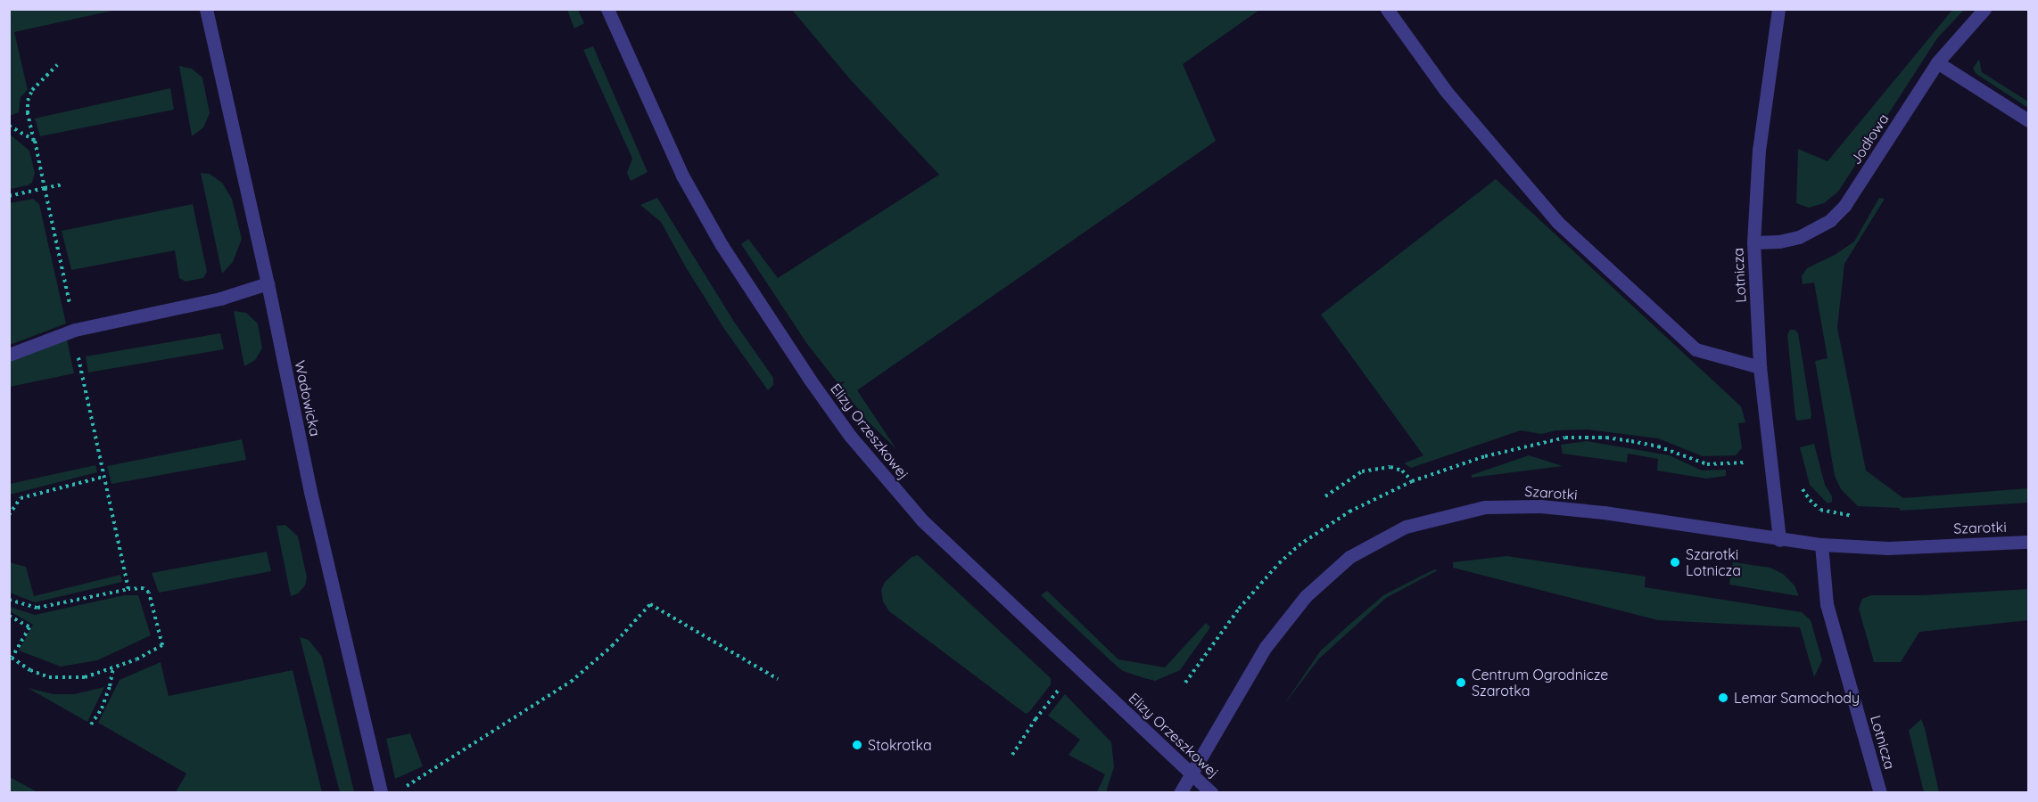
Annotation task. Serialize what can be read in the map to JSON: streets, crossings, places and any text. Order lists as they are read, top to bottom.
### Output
{
  "streets": {
    "street": [
      "Jodłowa",
      "Lotnicza",
      "Wadowicka",
      "Elizy Orzeszkowej",
      "Szarotki"
    ]
  },
  "crossings": [
    ["Jodłowa", "Lotnicza"],
    ["Lotnicza", "Szarotki"],
    ["Elizy Orzeszkowej", "Szarotki"]
  ],
  "places": [
    "Szarotki Lotnicza",
    "Centrum Ogrodnicze Szarotka",
    "Lemar Samochody",
    "Stokrotka"
  ]
}
